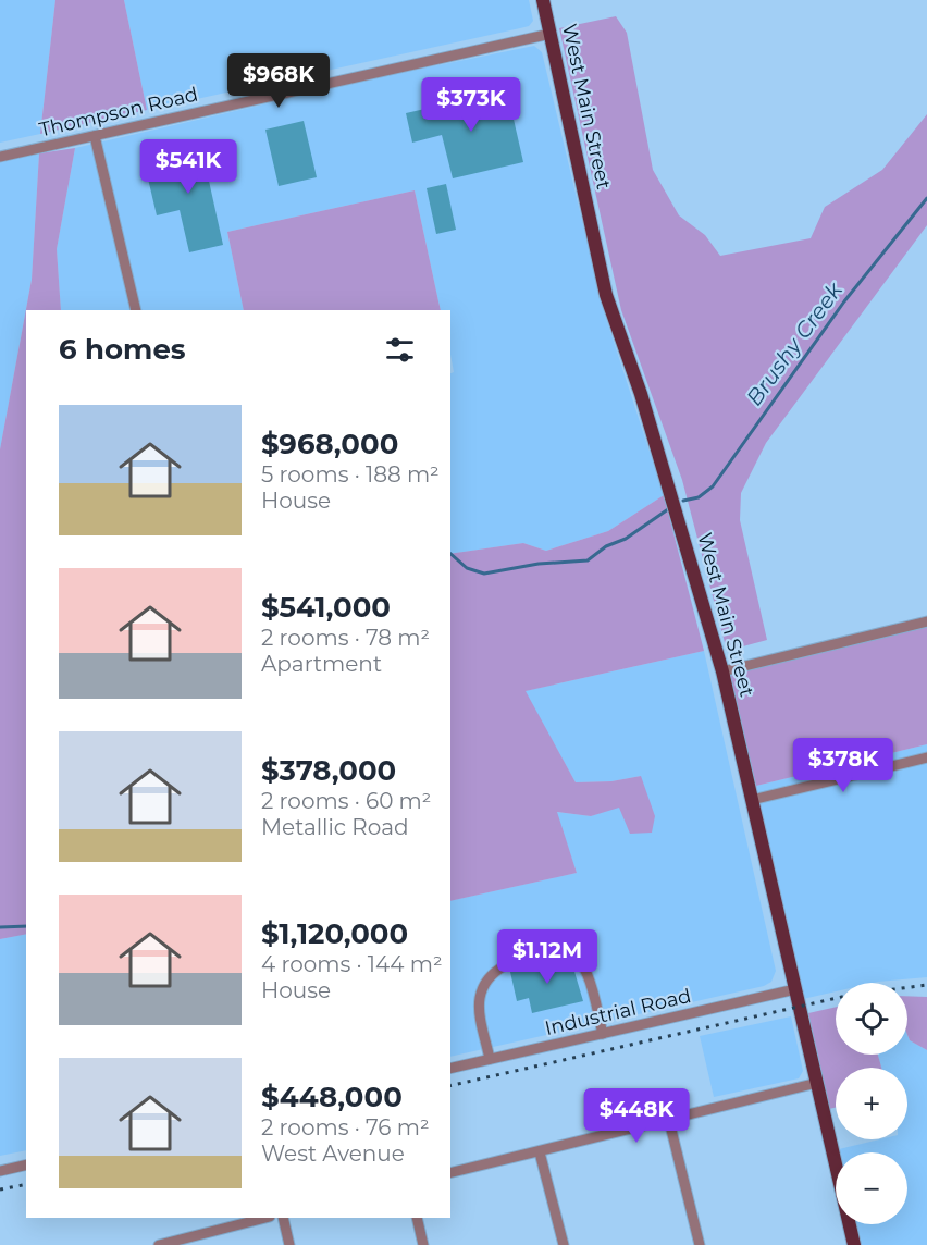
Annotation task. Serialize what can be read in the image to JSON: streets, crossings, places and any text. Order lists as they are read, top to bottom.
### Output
{
  "streets": {
    "main road": ["West Main Street"],
    "street": ["Thompson Road", "Industrial Road"]
  },
  "crossings": [
    ["West Main Street", "Thompson Road"],
    ["West Main Street", "Industrial Road"]
  ],
  "water": ["Brushy Creek"],
  "page": {
    "price": [
      "$968K",
      "$373K",
      "$541K",
      "$378K",
      "$1.12M",
      "$448K"
    ],
    "heading": "6 homes",
    "list": [
      {
        "name": "$968,000",
        "note": "5 rooms · 188 m² · House"
      },
      {
        "name": "$541,000",
        "note": "2 rooms · 78 m² · Apartment"
      },
      {
        "name": "$378,000",
        "note": "2 rooms · 60 m² · Metallic Road"
      },
      {
        "name": "$1,120,000",
        "note": "4 rooms · 144 m² · House"
      },
      {
        "name": "$448,000",
        "note": "2 rooms · 76 m² · West Avenue"
      }
    ],
    "map_buttons": ["+", "−"]
  }
}
